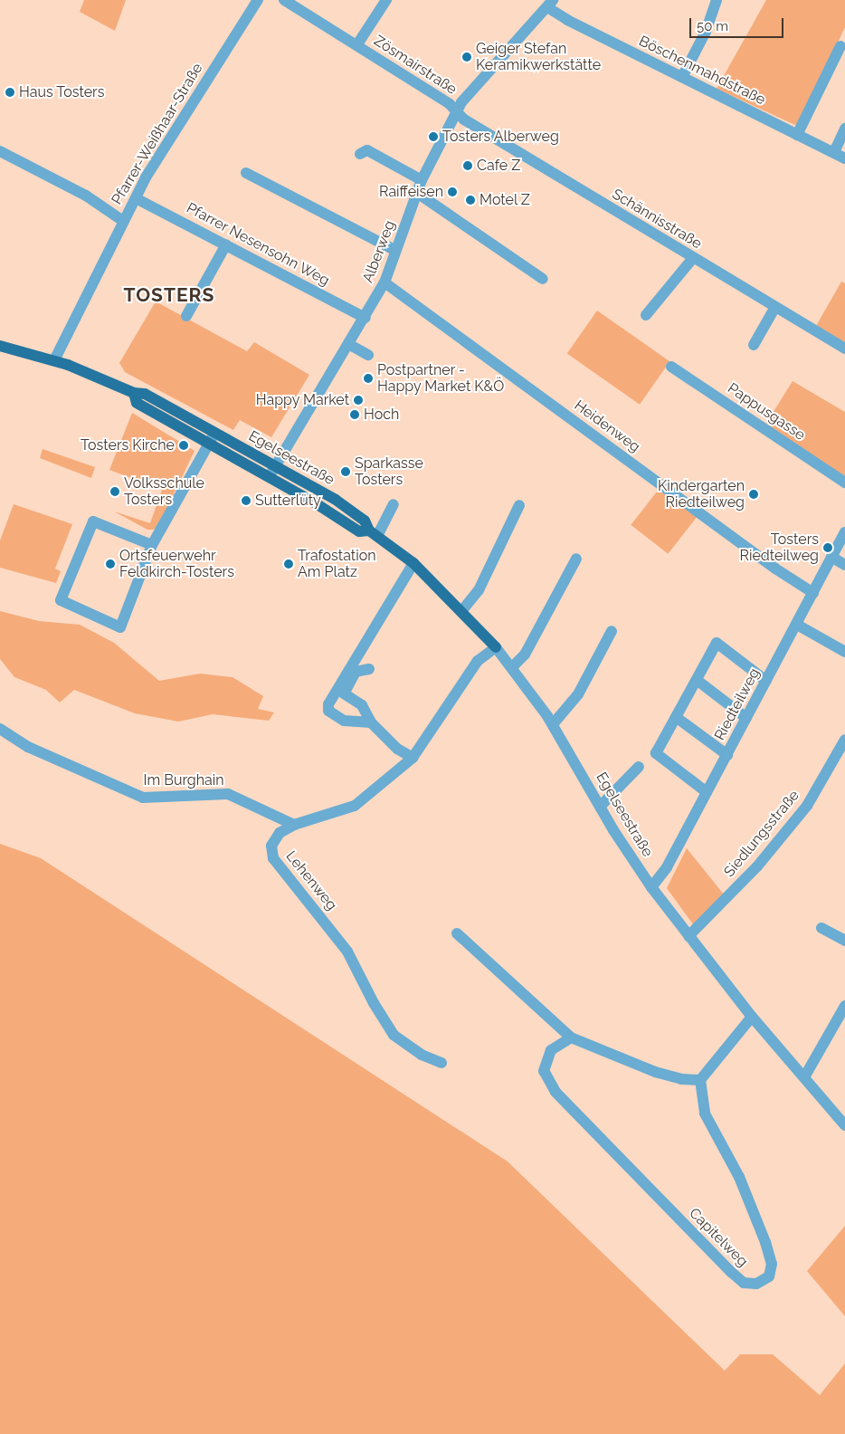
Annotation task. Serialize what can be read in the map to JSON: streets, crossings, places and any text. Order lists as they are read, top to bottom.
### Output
{
  "streets": {
    "main road": ["Egelseestraße"],
    "street": [
      "Zösmairstraße",
      "Böschenmahdstraße",
      "Pfarrer-Weißhaar-Straße",
      "Schännisstraße",
      "Pfarrer Nesensohn Weg",
      "Alberweg",
      "Pappusgasse",
      "Heidenweg",
      "Riedteilweg",
      "Im Burghain",
      "Siedlungsstraße",
      "Lehenweg",
      "Capitelweg"
    ]
  },
  "crossings": [
    ["Zösmairstraße", "Schännisstraße"],
    ["Zösmairstraße", "Alberweg"],
    ["Böschenmahdstraße", "Alberweg"],
    ["Pfarrer-Weißhaar-Straße", "Pfarrer Nesensohn Weg"],
    ["Pfarrer-Weißhaar-Straße", "Egelseestraße"],
    ["Schännisstraße", "Alberweg"],
    ["Pfarrer Nesensohn Weg", "Alberweg"],
    ["Alberweg", "Heidenweg"],
    ["Alberweg", "Egelseestraße"],
    ["Heidenweg", "Riedteilweg"],
    ["Egelseestraße", "Riedteilweg"],
    ["Egelseestraße", "Siedlungsstraße"],
    ["Egelseestraße", "Lehenweg"],
    ["Im Burghain", "Lehenweg"]
  ],
  "districts": ["TOSTERS"],
  "places": [
    "Geiger Stefan Keramikwerkstätte",
    "Haus Tosters",
    "Tosters Alberweg",
    "Cafe Z",
    "Raiffeisen",
    "Motel Z",
    "Postpartner - Happy Market K&Ö",
    "Happy Market",
    "Hoch",
    "Tosters Kirche",
    "Sparkasse Tosters",
    "Volksschule Tosters",
    "Kindergarten Riedteilweg",
    "Sutterlüty",
    "Tosters Riedteilweg",
    "Ortsfeuerwehr Feldkirch-Tosters",
    "Trafostation Am Platz"
  ],
  "scale_bar": "50 m"
}
